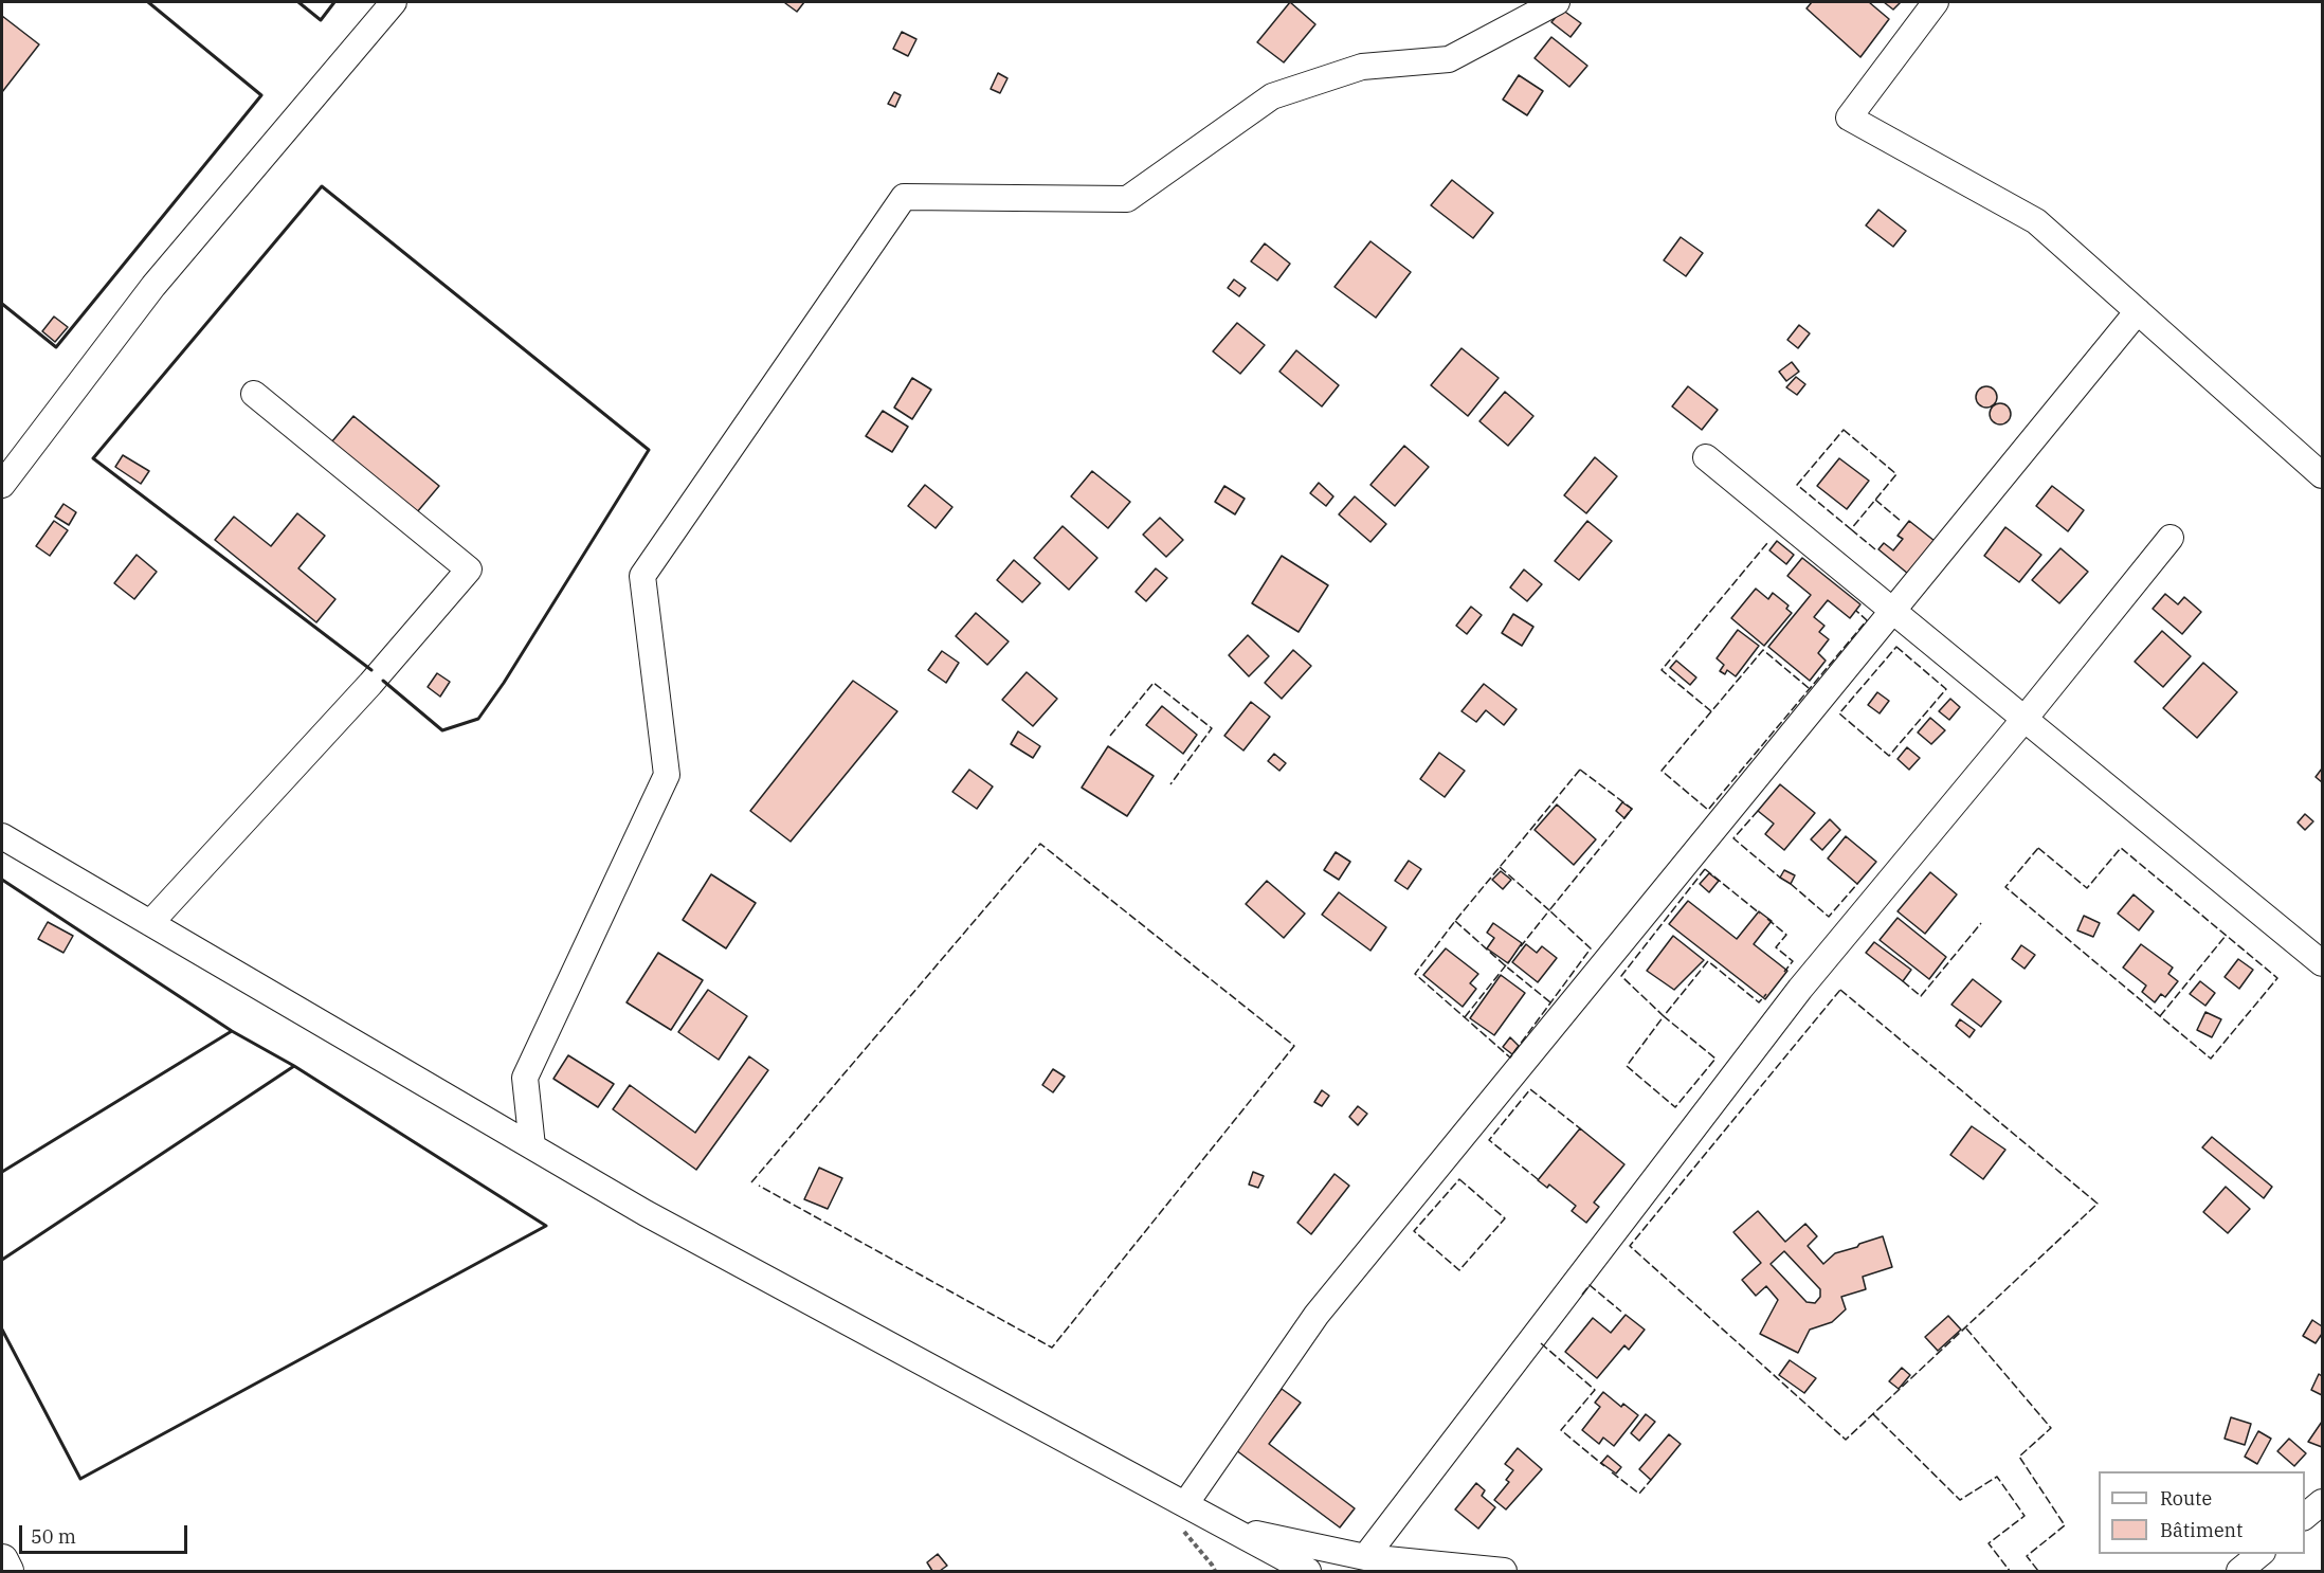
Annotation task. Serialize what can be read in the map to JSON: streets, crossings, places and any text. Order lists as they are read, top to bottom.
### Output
{
  "legend": ["Route", "Bâtiment"],
  "scale_bar": "50 m"
}
